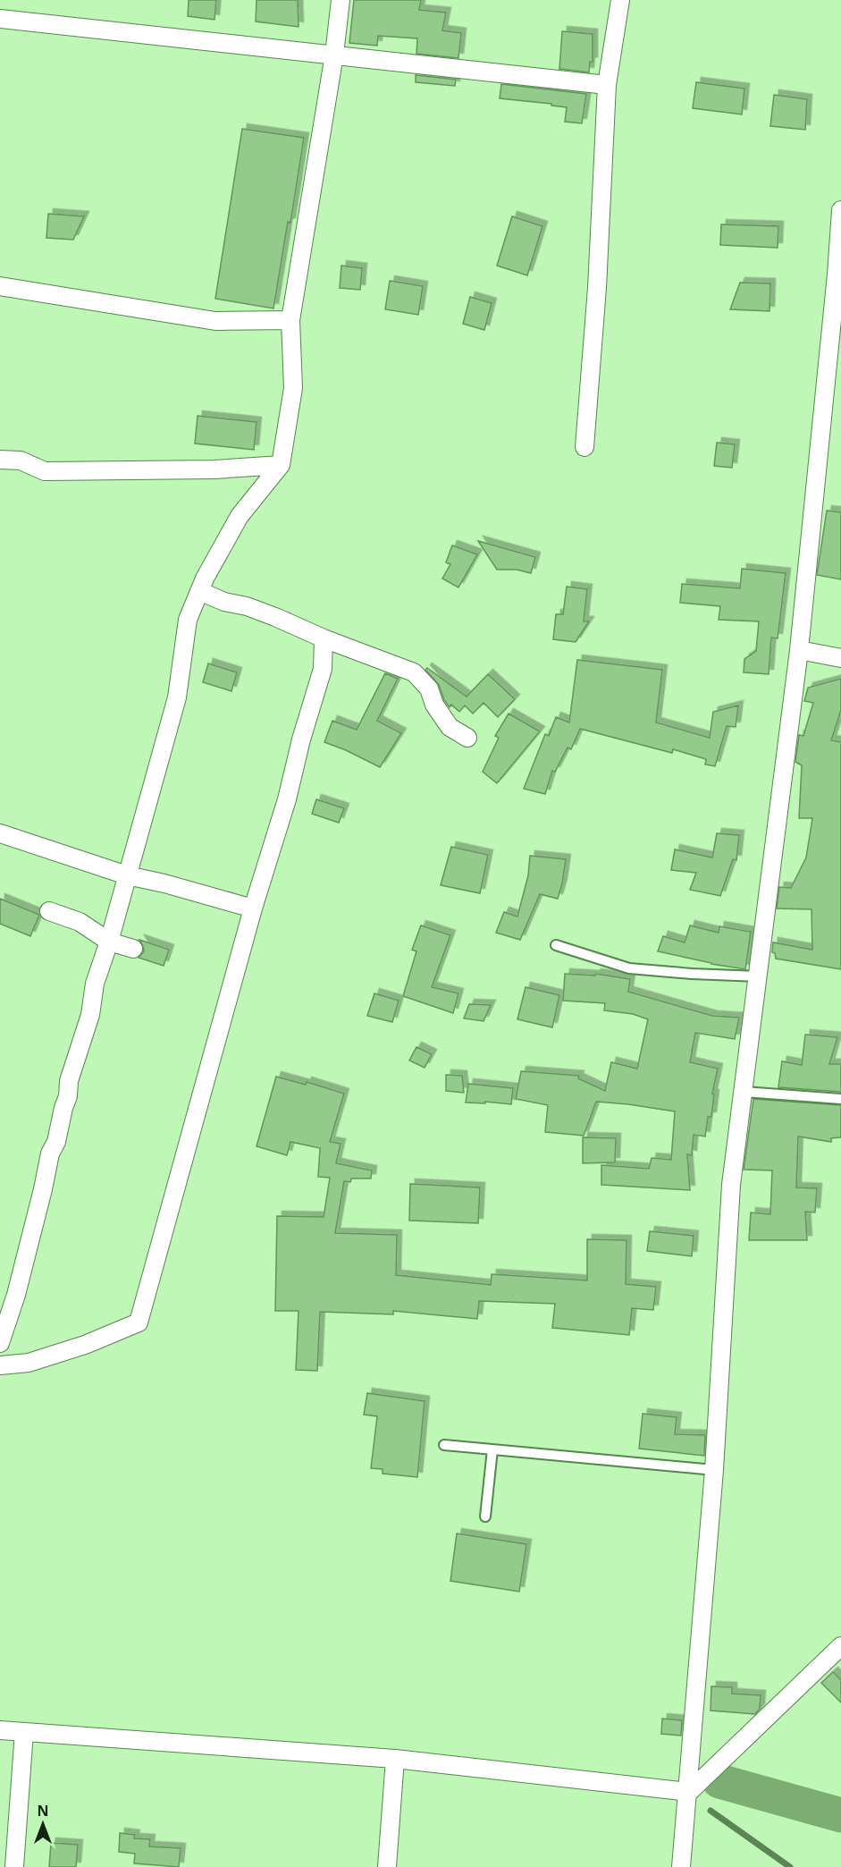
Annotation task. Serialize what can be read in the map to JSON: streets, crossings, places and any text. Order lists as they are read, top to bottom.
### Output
{
  "north": "top"
}
